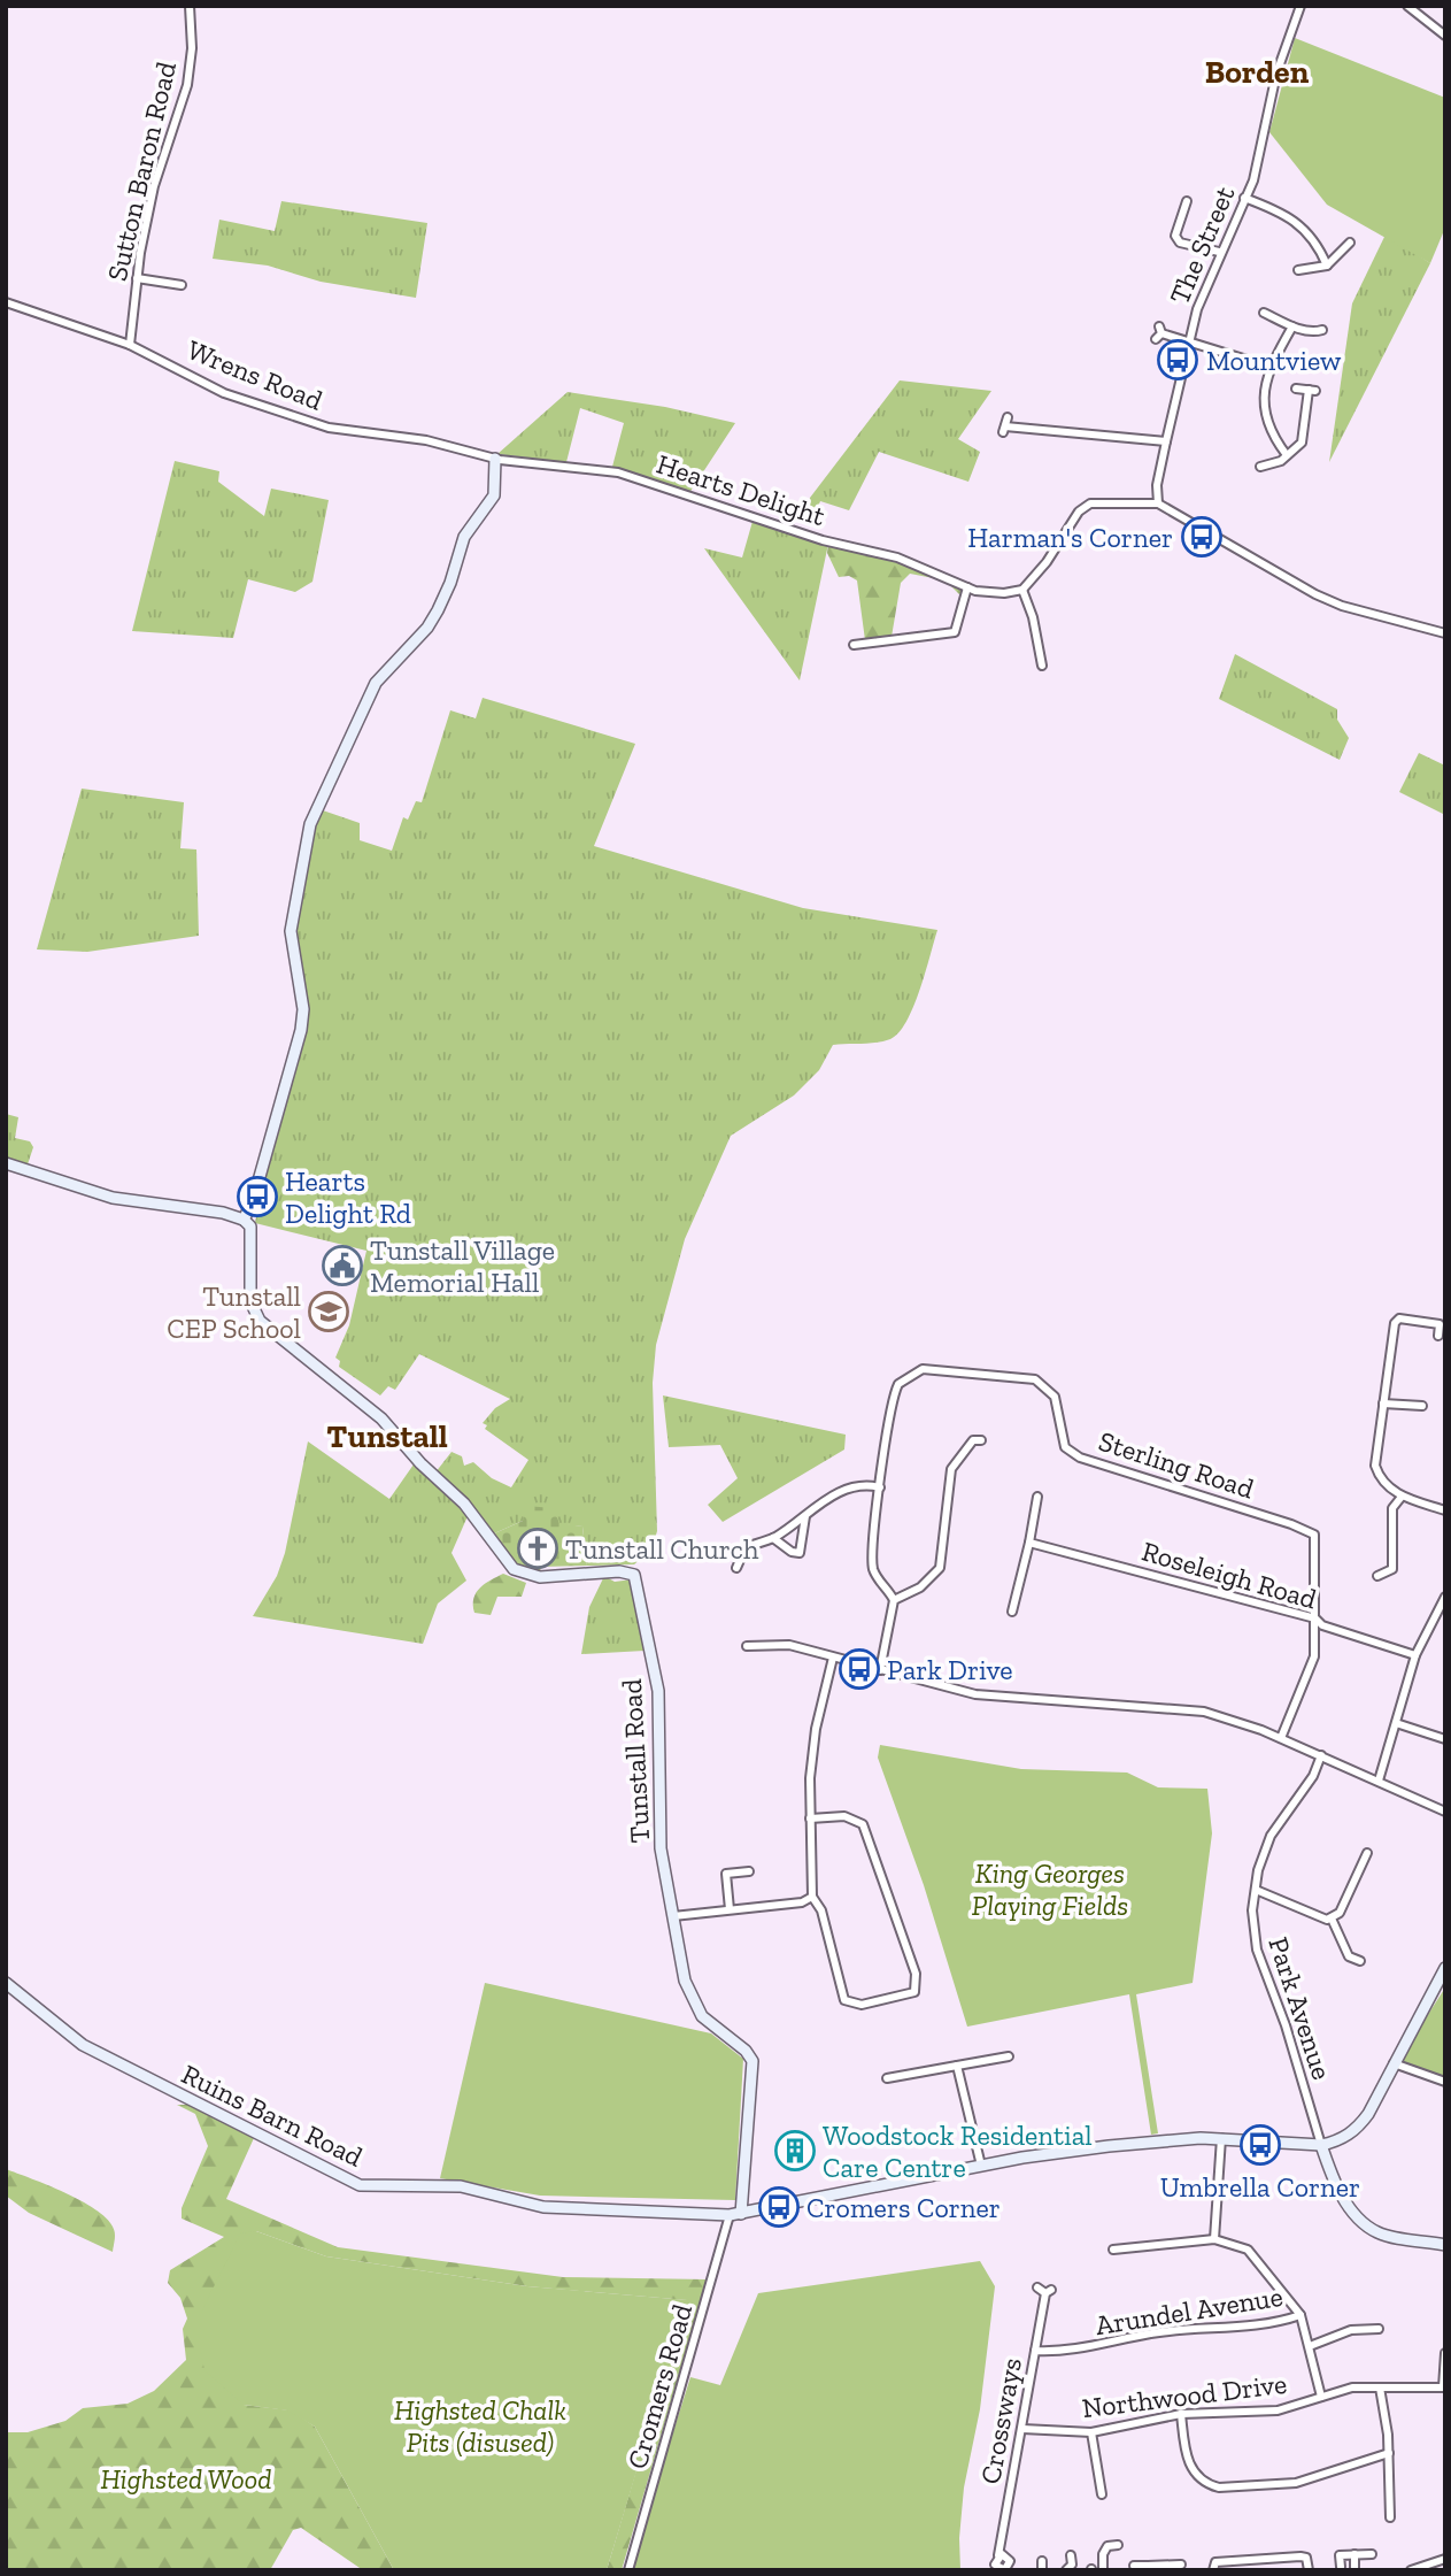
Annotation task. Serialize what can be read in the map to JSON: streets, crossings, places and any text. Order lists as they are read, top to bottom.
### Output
{
  "streets": {
    "street": [
      "Sutton Baron Road",
      "The Street",
      "Wrens Road",
      "Hearts Delight",
      "Sterling Road",
      "Roseleigh Road",
      "Tunstall Road",
      "Park Avenue",
      "Ruins Barn Road",
      "Arundel Avenue",
      "Cromers Road",
      "Northwood Drive",
      "Crossways"
    ]
  },
  "crossings": [
    ["Sutton Baron Road", "Wrens Road"],
    ["Wrens Road", "Hearts Delight"],
    ["Sterling Road", "Roseleigh Road"],
    ["Tunstall Road", "Ruins Barn Road"],
    ["Tunstall Road", "Cromers Road"],
    ["Park Avenue", "Ruins Barn Road"],
    ["Ruins Barn Road", "Cromers Road"],
    ["Arundel Avenue", "Crossways"],
    ["Northwood Drive", "Crossways"]
  ],
  "districts": ["Borden", "Tunstall"],
  "parks": ["King Georges Playing Fields", "Highsted Chalk Pits (disused)", "Highsted Wood"],
  "places": {
    "bus stop": [
      "Mountview",
      "Harman's Corner",
      "Hearts Delight Rd",
      "Park Drive",
      "Umbrella Corner",
      "Cromers Corner"
    ],
    "public building": ["Tunstall Village Memorial Hall"],
    "school or university": ["Tunstall CEP School"],
    "church": ["Tunstall Church"],
    "building": ["Woodstock Residential Care Centre"]
  }
}
